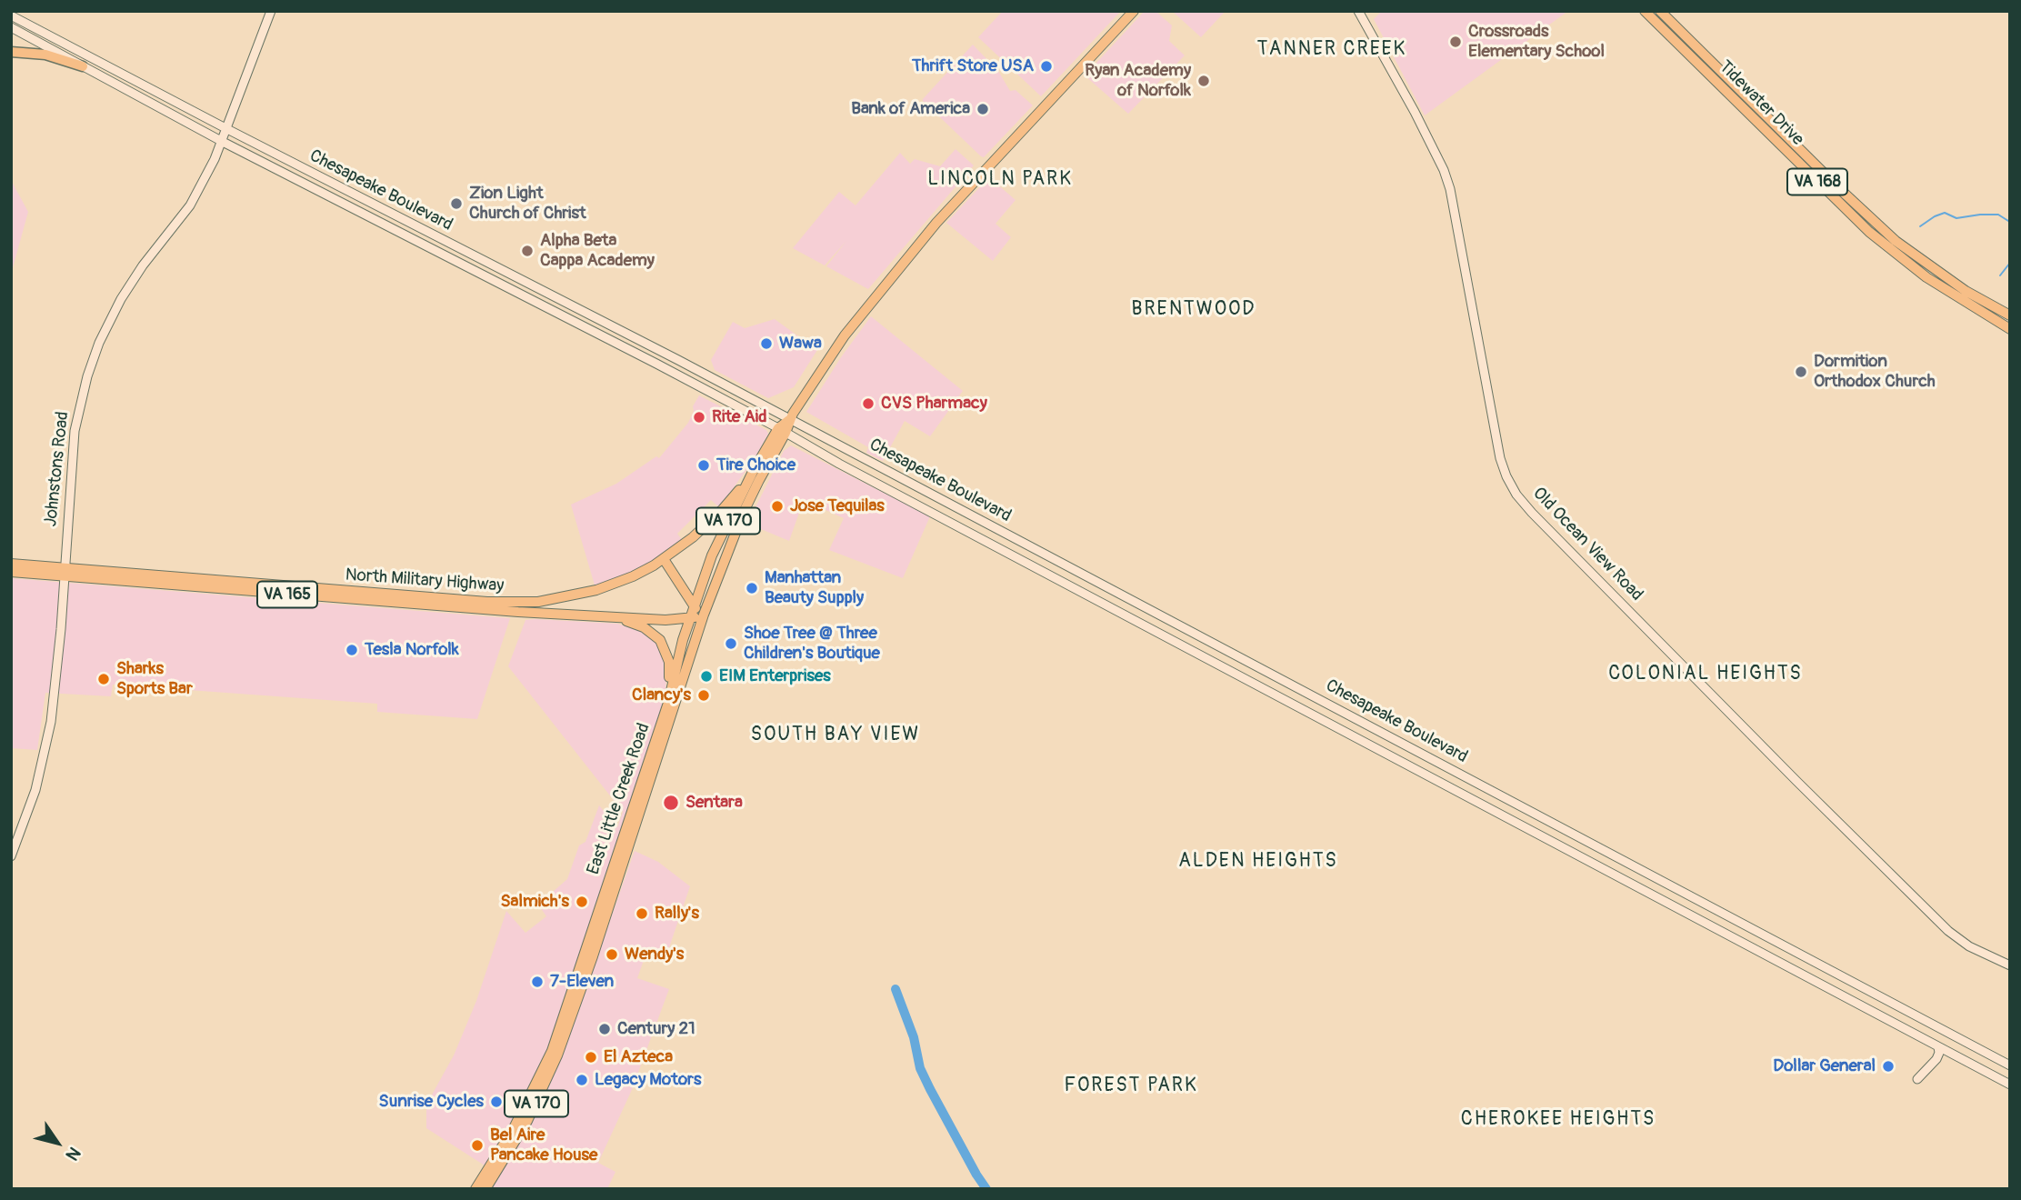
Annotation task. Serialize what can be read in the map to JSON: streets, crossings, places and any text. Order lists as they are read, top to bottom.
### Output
{
  "streets": {
    "main road": [
      "Tidewater Drive",
      "VA 168",
      "Chesapeake Boulevard",
      "Johnstons Road",
      "VA 170",
      "Old Ocean View Road",
      "North Military Highway",
      "VA 165",
      "East Little Creek Road"
    ]
  },
  "crossings": [
    ["Chesapeake Boulevard", "Johnstons Road"],
    ["Chesapeake Boulevard", "East Little Creek Road"],
    ["Johnstons Road", "North Military Highway"],
    ["North Military Highway", "East Little Creek Road"]
  ],
  "districts": [
    "TANNER CREEK",
    "LINCOLN PARK",
    "BRENTWOOD",
    "COLONIAL HEIGHTS",
    "SOUTH BAY VIEW",
    "ALDEN HEIGHTS",
    "FOREST PARK",
    "CHEROKEE HEIGHTS"
  ],
  "places": [
    "Crossroads Elementary School",
    "Thrift Store USA",
    "Ryan Academy of Norfolk",
    "Bank of America",
    "Zion Light Church of Christ",
    "Alpha Beta Cappa Academy",
    "Wawa",
    "Dormition Orthodox Church",
    "CVS Pharmacy",
    "Rite Aid",
    "Tire Choice",
    "Jose Tequilas",
    "Manhattan Beauty Supply",
    "Shoe Tree @ Three Children's Boutique",
    "Tesla Norfolk",
    "EIM Enterprises",
    "Sharks Sports Bar",
    "Clancy's",
    "Sentara",
    "Salmich's",
    "Rally's",
    "Wendy's",
    "7-Eleven",
    "Century 21",
    "El Azteca",
    "Dollar General",
    "Legacy Motors",
    "Sunrise Cycles",
    "Bel Aire Pancake House"
  ],
  "north": "bottom right"
}
